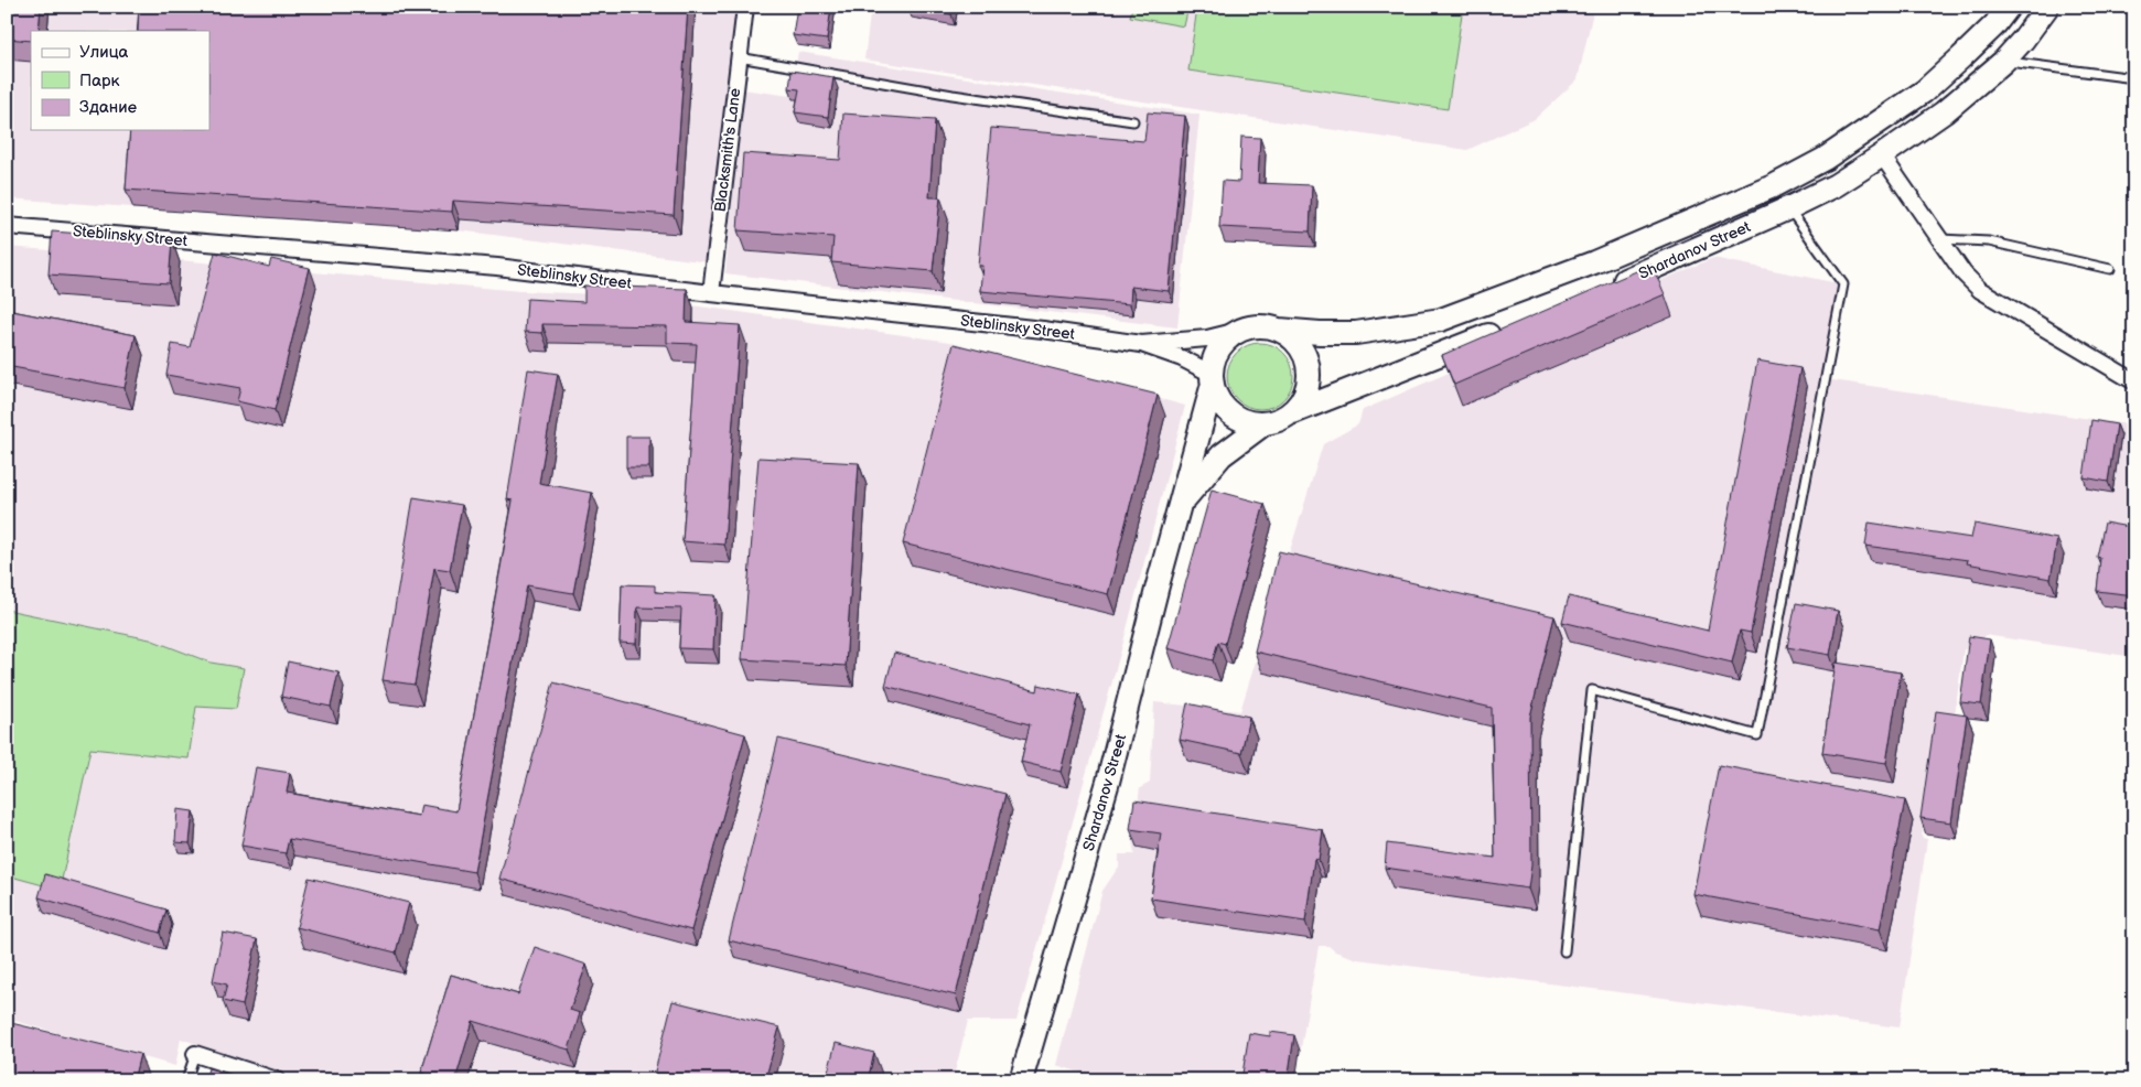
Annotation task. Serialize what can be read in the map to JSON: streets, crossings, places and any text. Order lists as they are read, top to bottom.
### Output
{
  "streets": {
    "main road": ["Shardanov Street"],
    "street": ["Blacksmith's Lane", "Steblinsky Street"]
  },
  "crossings": [
    ["Blacksmith's Lane", "Steblinsky Street"]
  ],
  "legend": ["Улица", "Парк", "Здание"]
}
